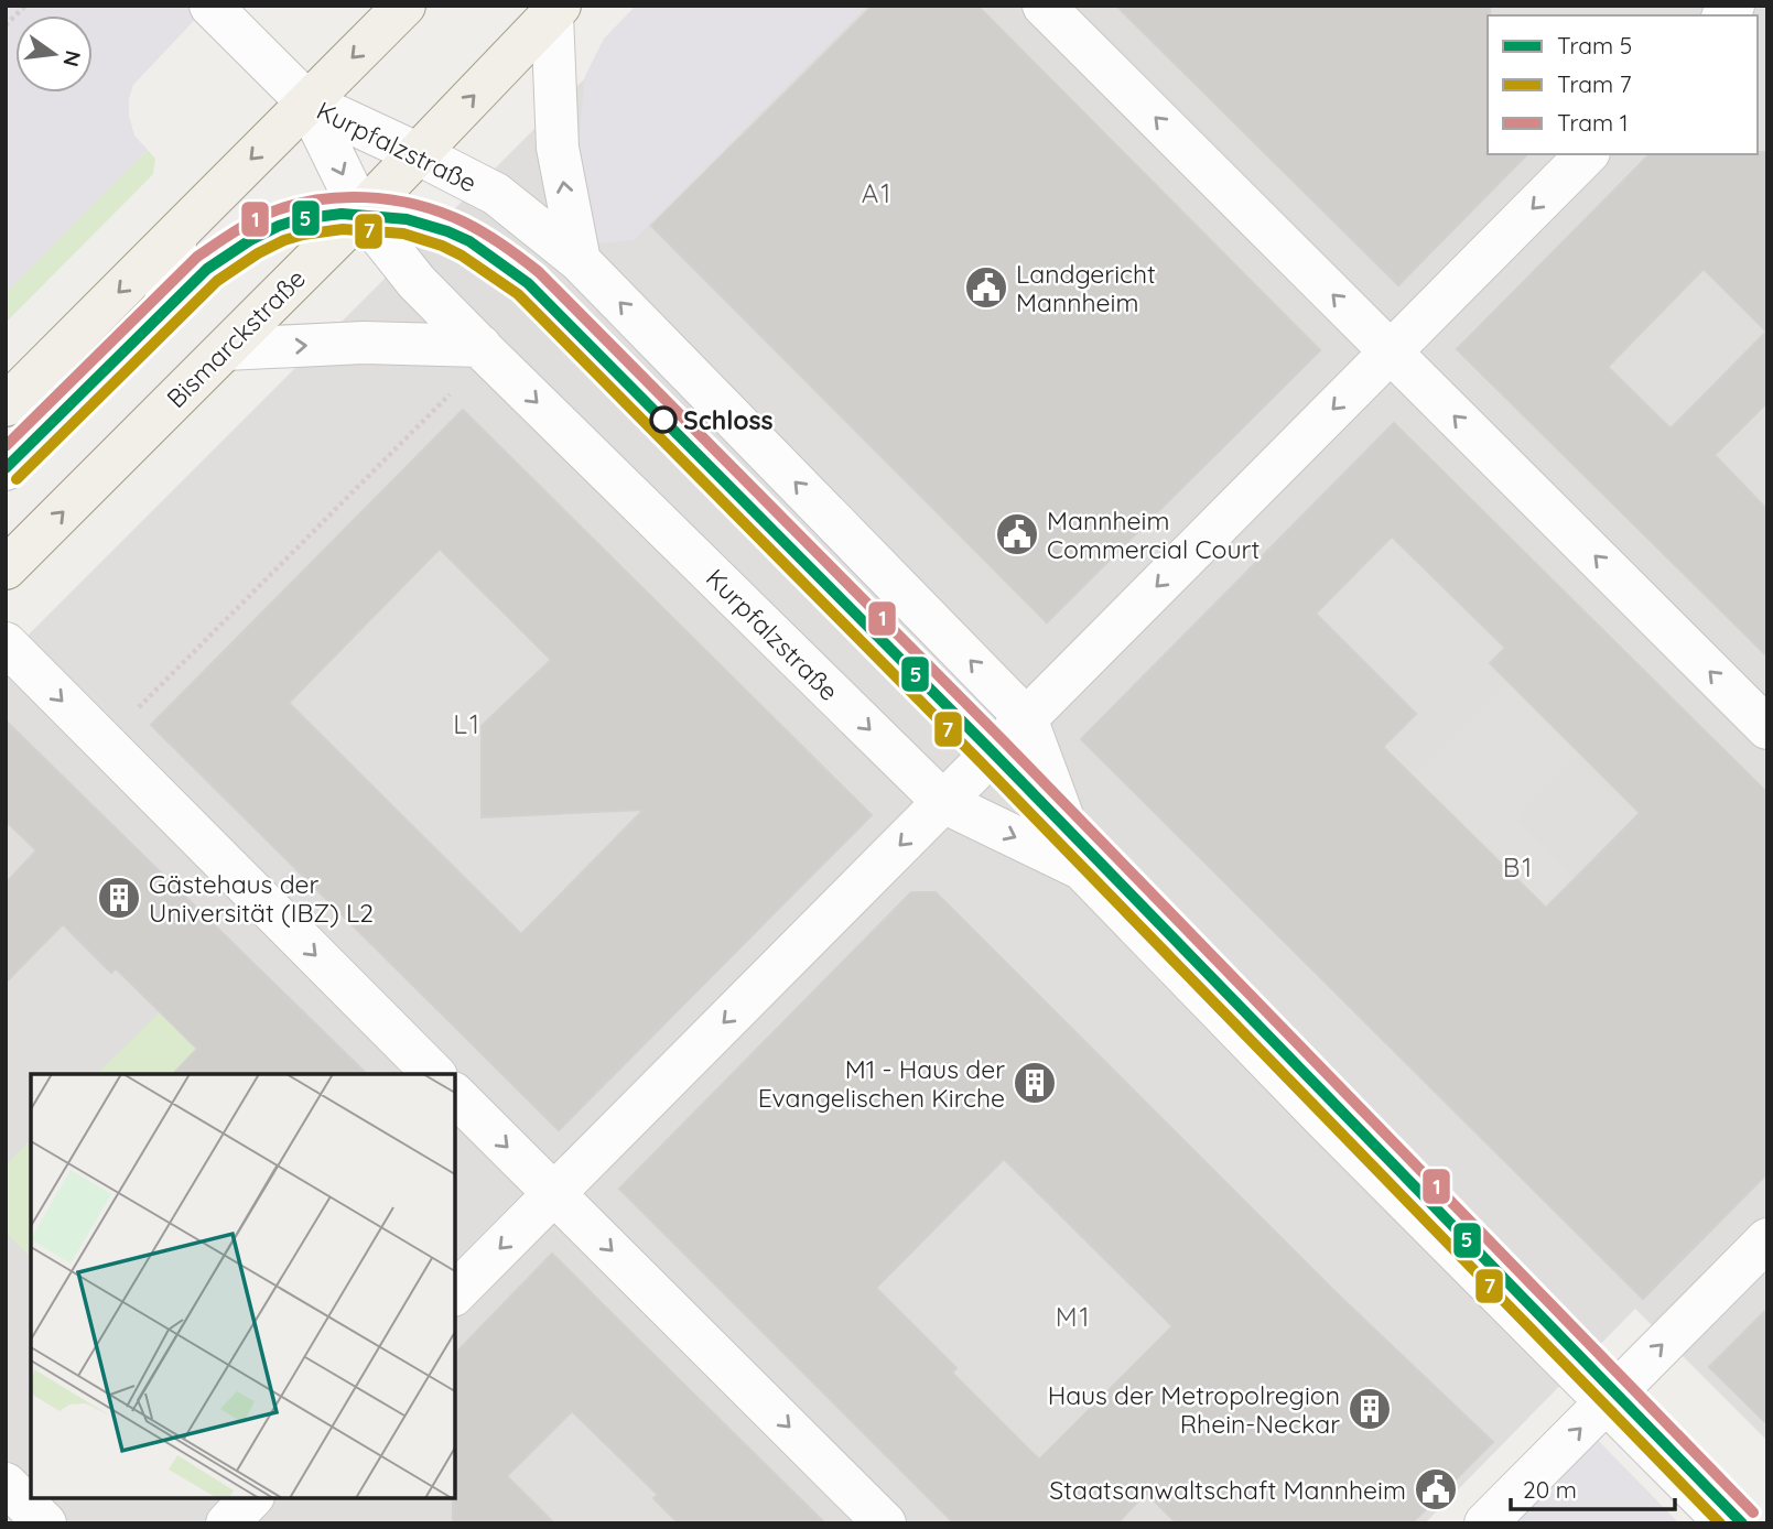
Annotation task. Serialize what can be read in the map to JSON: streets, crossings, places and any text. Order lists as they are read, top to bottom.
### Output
{
  "streets": {
    "main road": ["Bismarckstraße"],
    "street": ["Kurpfalzstraße"]
  },
  "crossings": [
    ["Kurpfalzstraße", "Bismarckstraße"]
  ],
  "districts": [
    "A1",
    "L1",
    "B1",
    "M1"
  ],
  "places": {
    "public building": ["Landgericht Mannheim", "Mannheim Commercial Court", "Staatsanwaltschaft Mannheim"],
    "other": ["Schloss"],
    "building": ["Gästehaus der Universität (IBZ) L2", "M1 - Haus der Evangelischen Kirche", "Haus der Metropolregion Rhein-Neckar"]
  },
  "lines": ["tram line 1", "tram line 5", "tram line 7"],
  "legend": ["Tram 5", "Tram 7", "Tram 1"],
  "scale_bar": "20 m",
  "north": "right"
}
